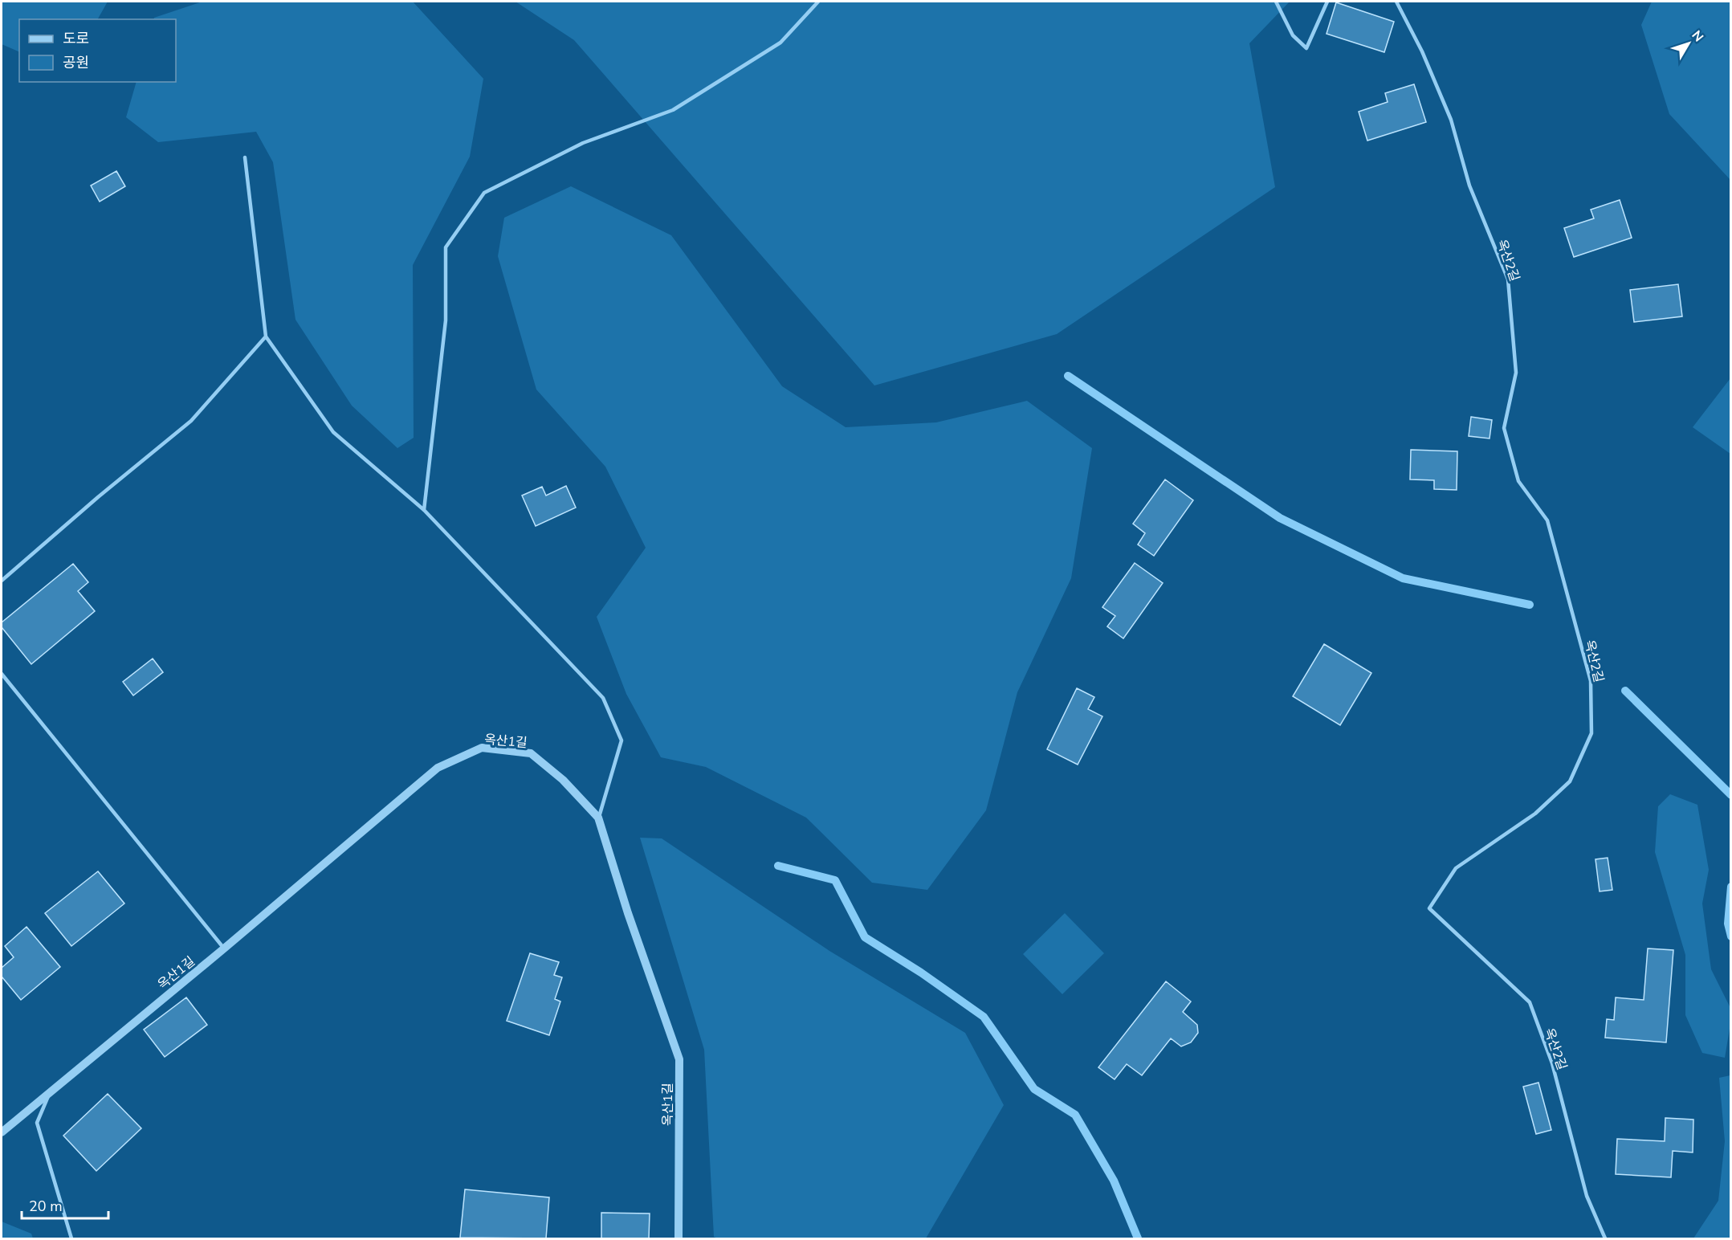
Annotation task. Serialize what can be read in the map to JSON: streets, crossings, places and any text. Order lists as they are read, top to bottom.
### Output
{
  "streets": {
    "street": ["옥산1길"],
    "lane": ["옥산2길"]
  },
  "legend": ["도로", "공원"],
  "scale_bar": "20 m",
  "north": "top right"
}
